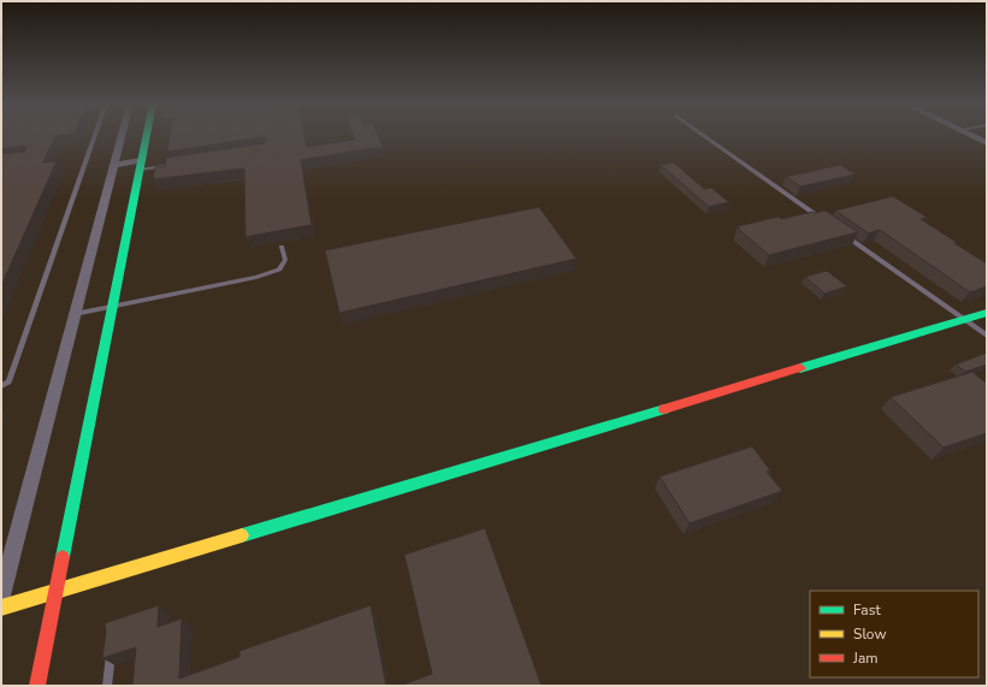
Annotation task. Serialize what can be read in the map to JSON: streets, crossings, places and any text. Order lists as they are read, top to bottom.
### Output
{
  "legend": ["Fast", "Slow", "Jam"]
}
